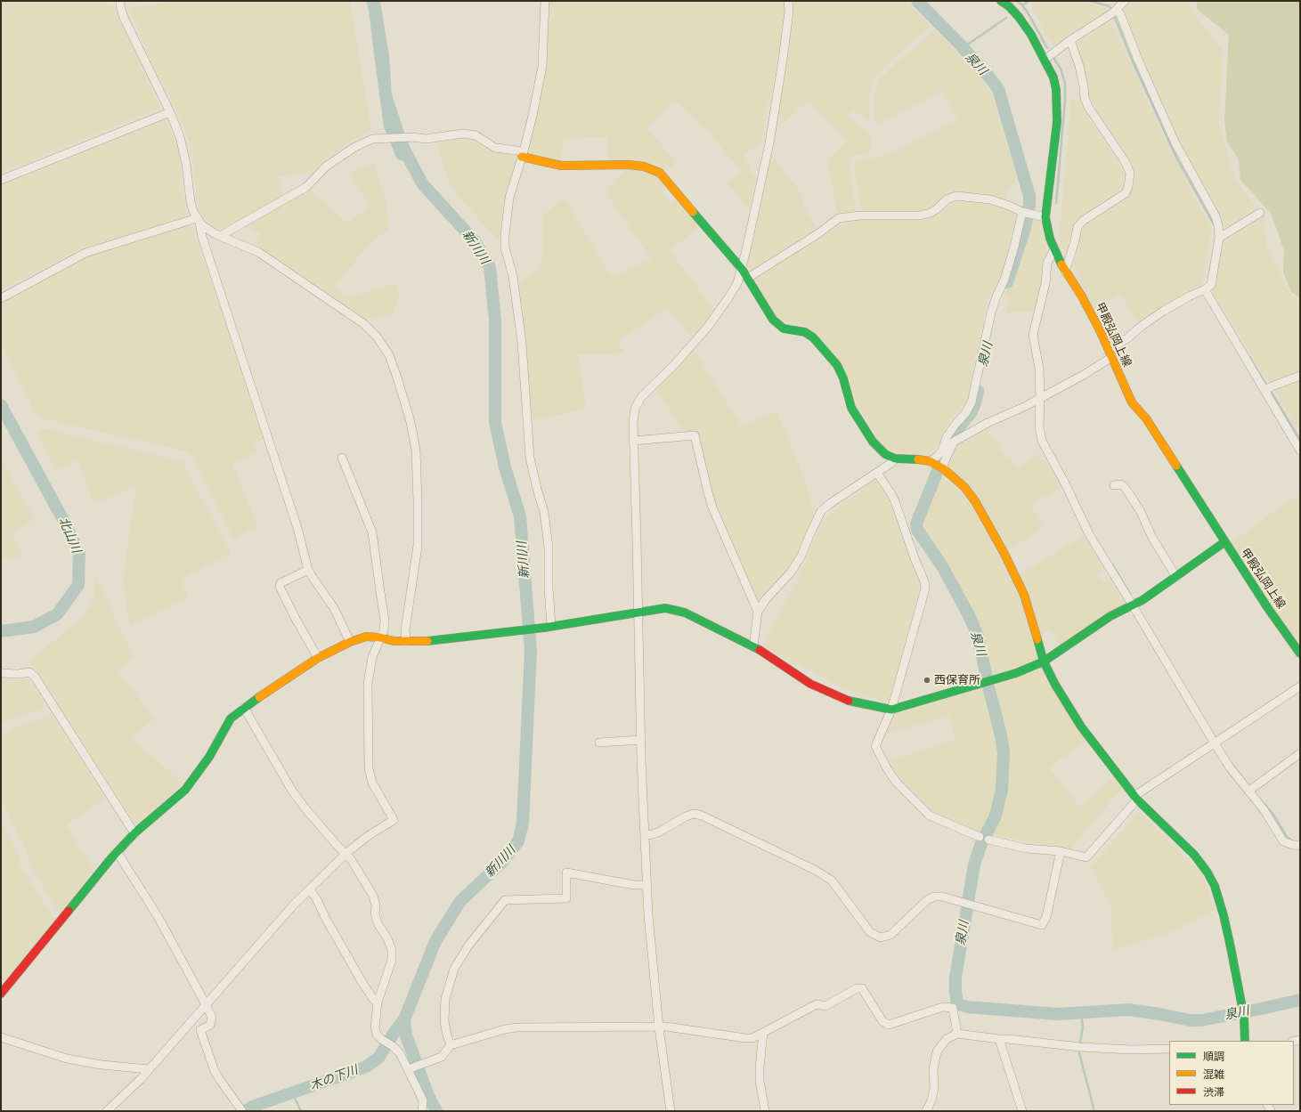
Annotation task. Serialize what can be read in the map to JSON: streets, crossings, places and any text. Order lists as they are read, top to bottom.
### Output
{
  "streets": {
    "street": ["甲殿弘岡上線"]
  },
  "water": [
    "泉川",
    "新川川",
    "北山川",
    "木の下川"
  ],
  "places": ["西保育所"],
  "legend": ["順調", "混雑", "渋滞"]
}
